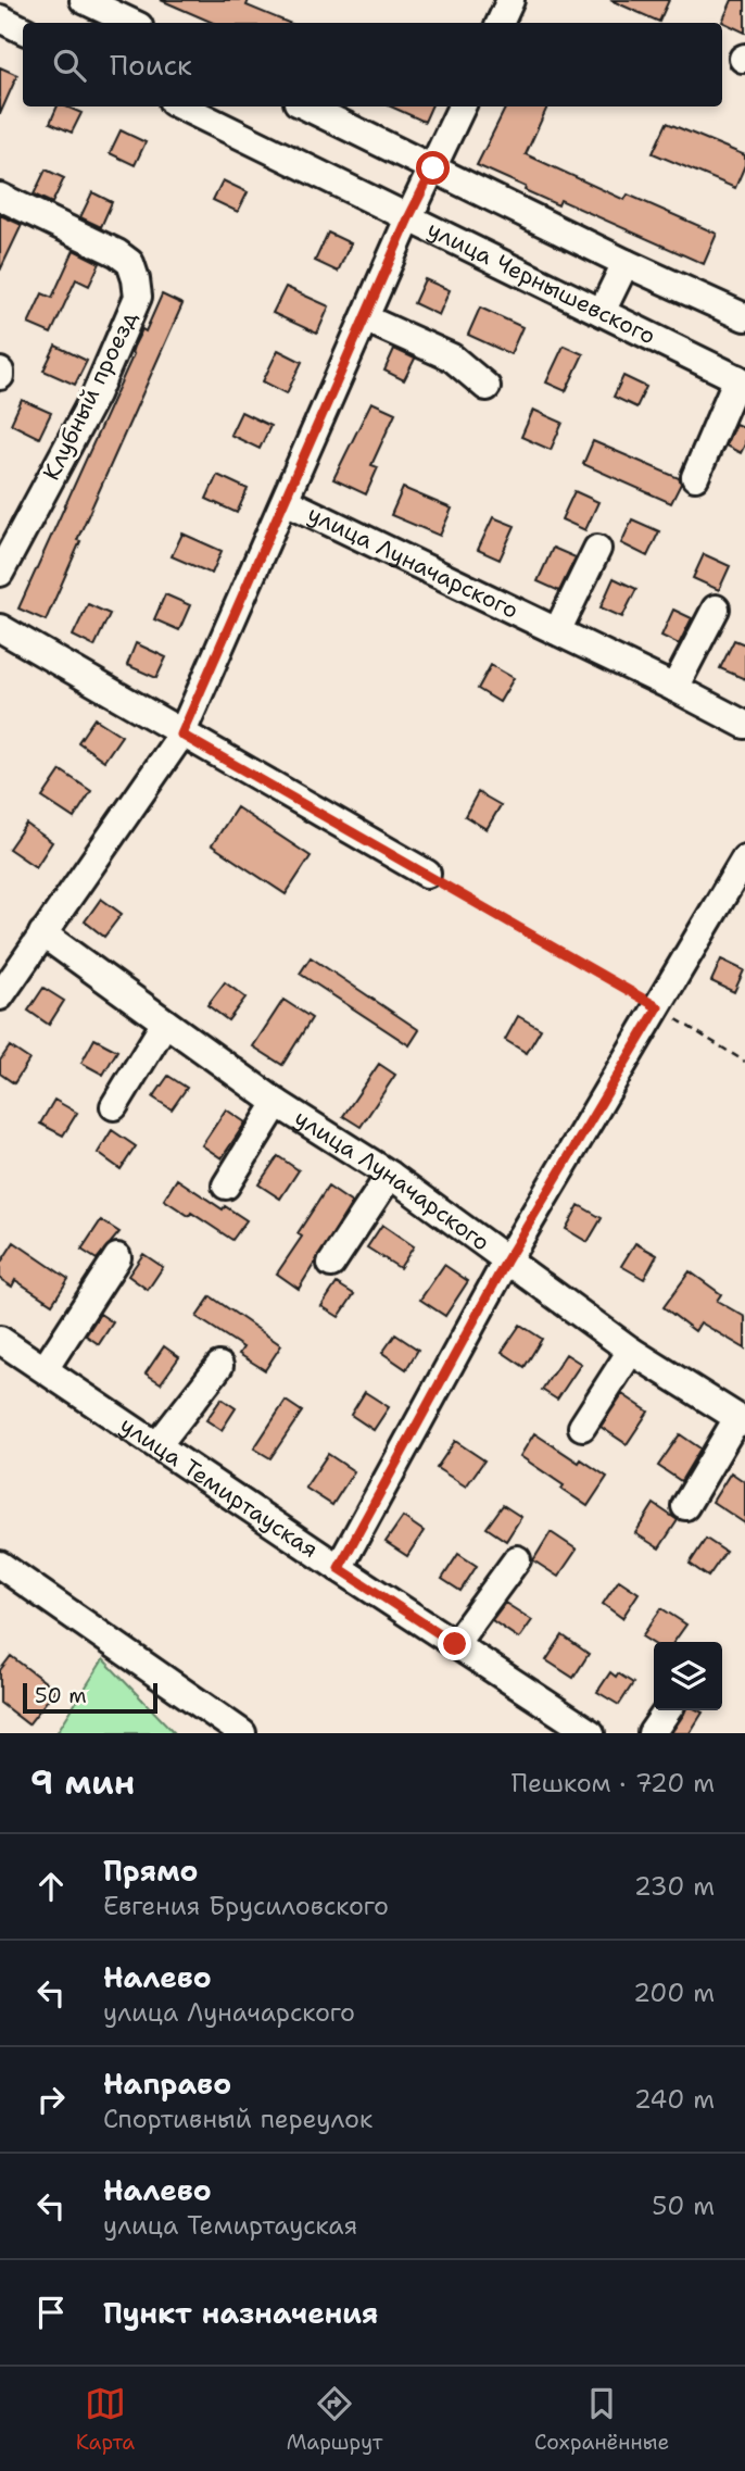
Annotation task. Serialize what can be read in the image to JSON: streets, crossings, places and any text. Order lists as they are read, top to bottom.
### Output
{
  "streets": {
    "street": [
      "улица Чернышевского",
      "Клубный проезд",
      "улица Луначарского",
      "улица Темиртауская"
    ]
  },
  "scale_bar": "50 m",
  "page": {
    "search": "Поиск",
    "scale": "50 m",
    "heading": ["9 мин", "Пешком · 720 m"],
    "list": [
      ["Прямо", "Евгения Брусиловского", "230 m"],
      ["Налево", "улица Луначарского", "200 m"],
      ["Направо", "Спортивный переулок", "240 m"],
      ["Налево", "улица Темиртауская", "50 m"],
      "Пункт назначения"
    ],
    "nav": ["Карта", "Маршрут", "Сохранённые"]
  }
}
